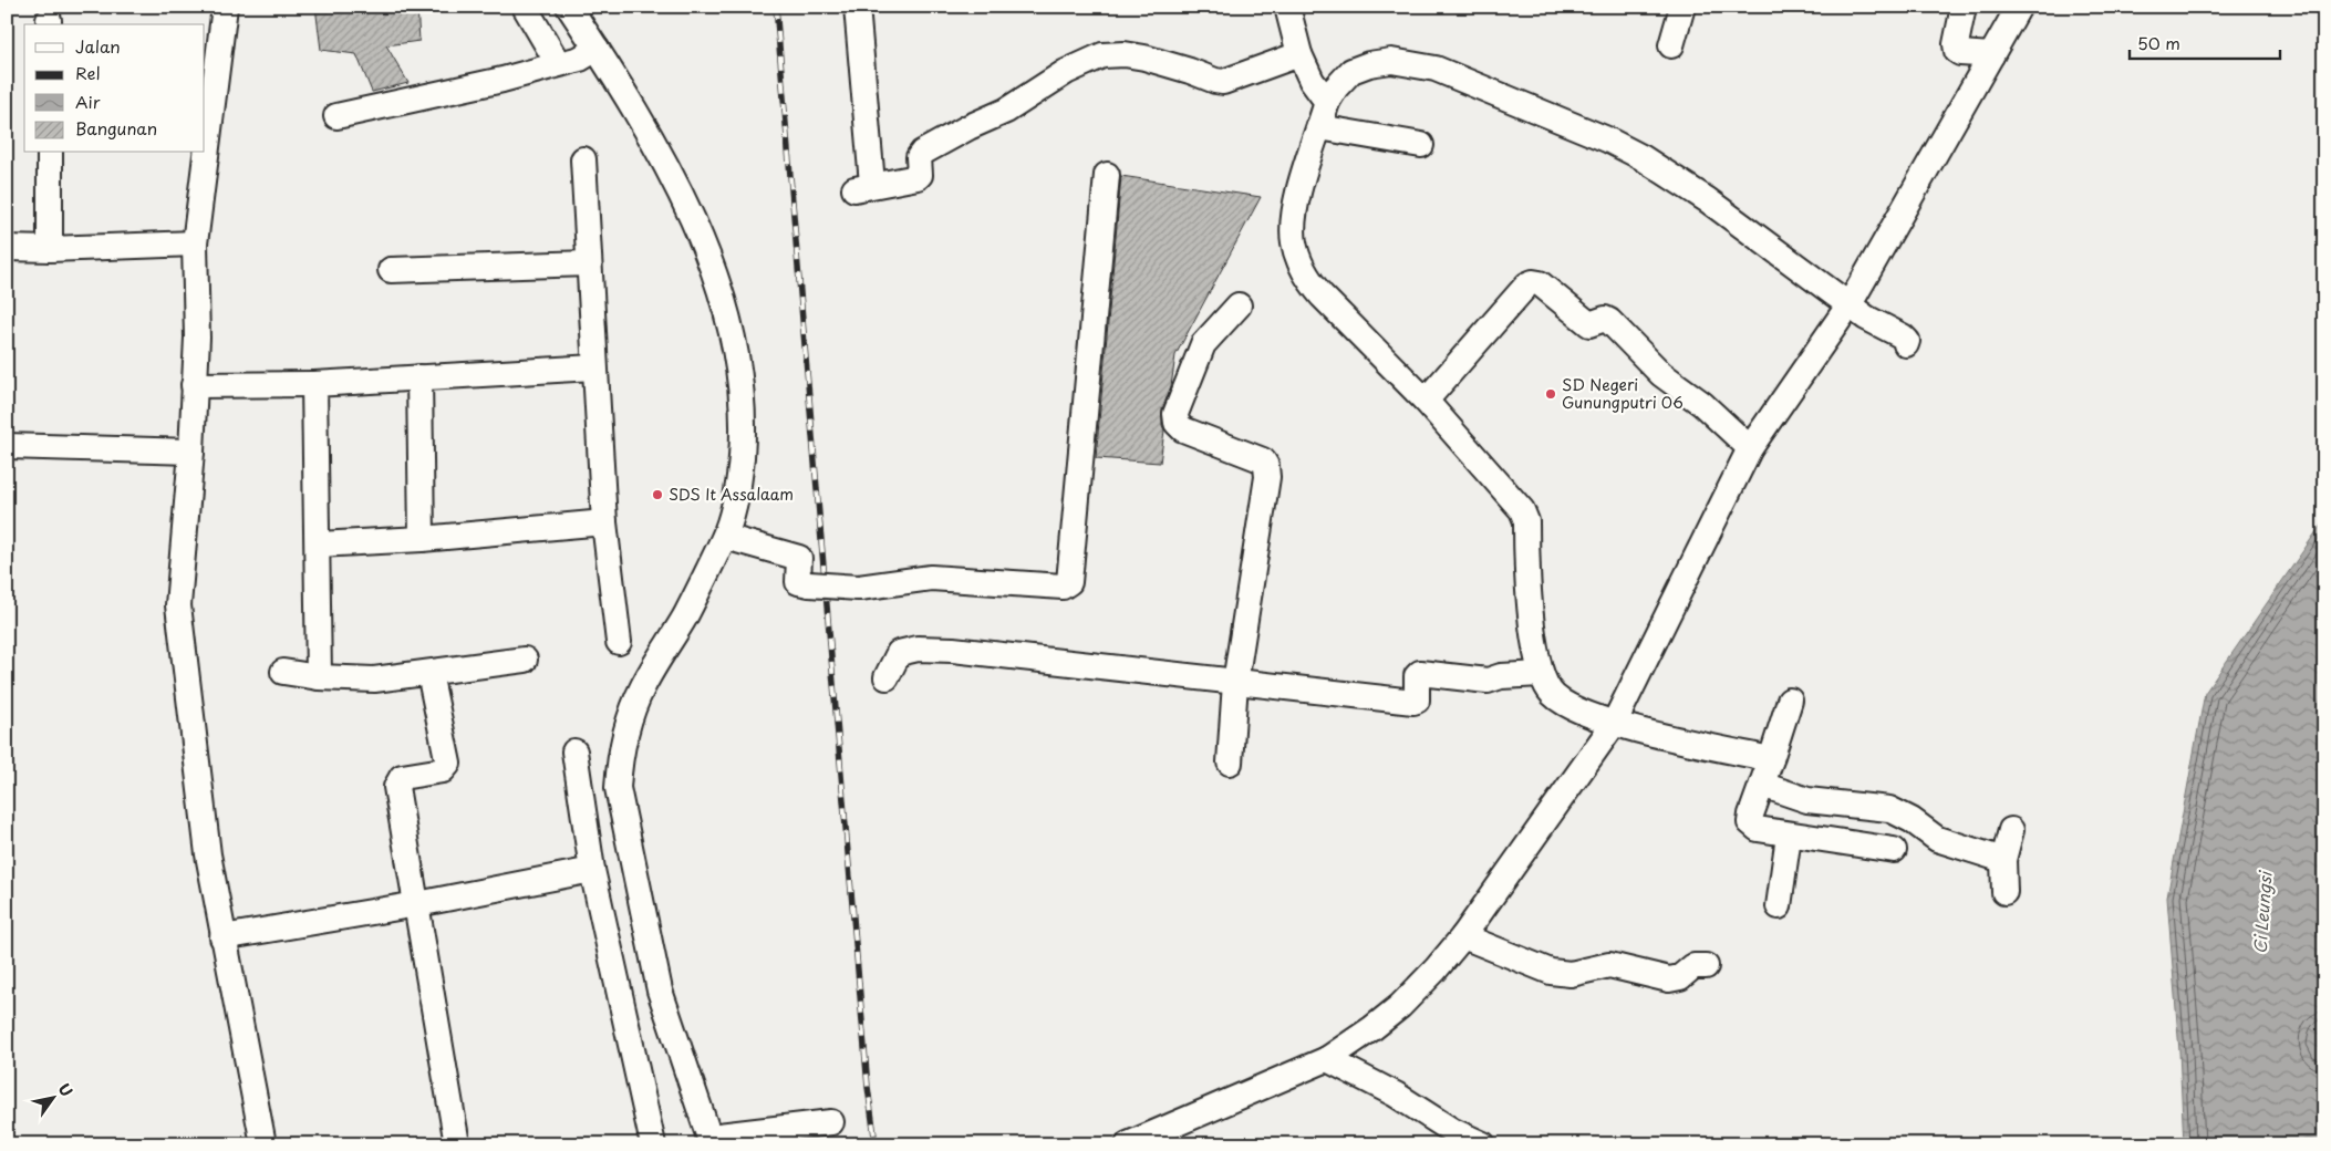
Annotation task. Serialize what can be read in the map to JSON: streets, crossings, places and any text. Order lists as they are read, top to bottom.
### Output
{
  "water": ["Ci Leungsi"],
  "places": ["SD Negeri Gunungputri 06", "SDS It Assalaam"],
  "legend": [
    "Jalan",
    "Rel",
    "Air",
    "Bangunan"
  ],
  "scale_bar": "50 m",
  "north": "top right"
}
